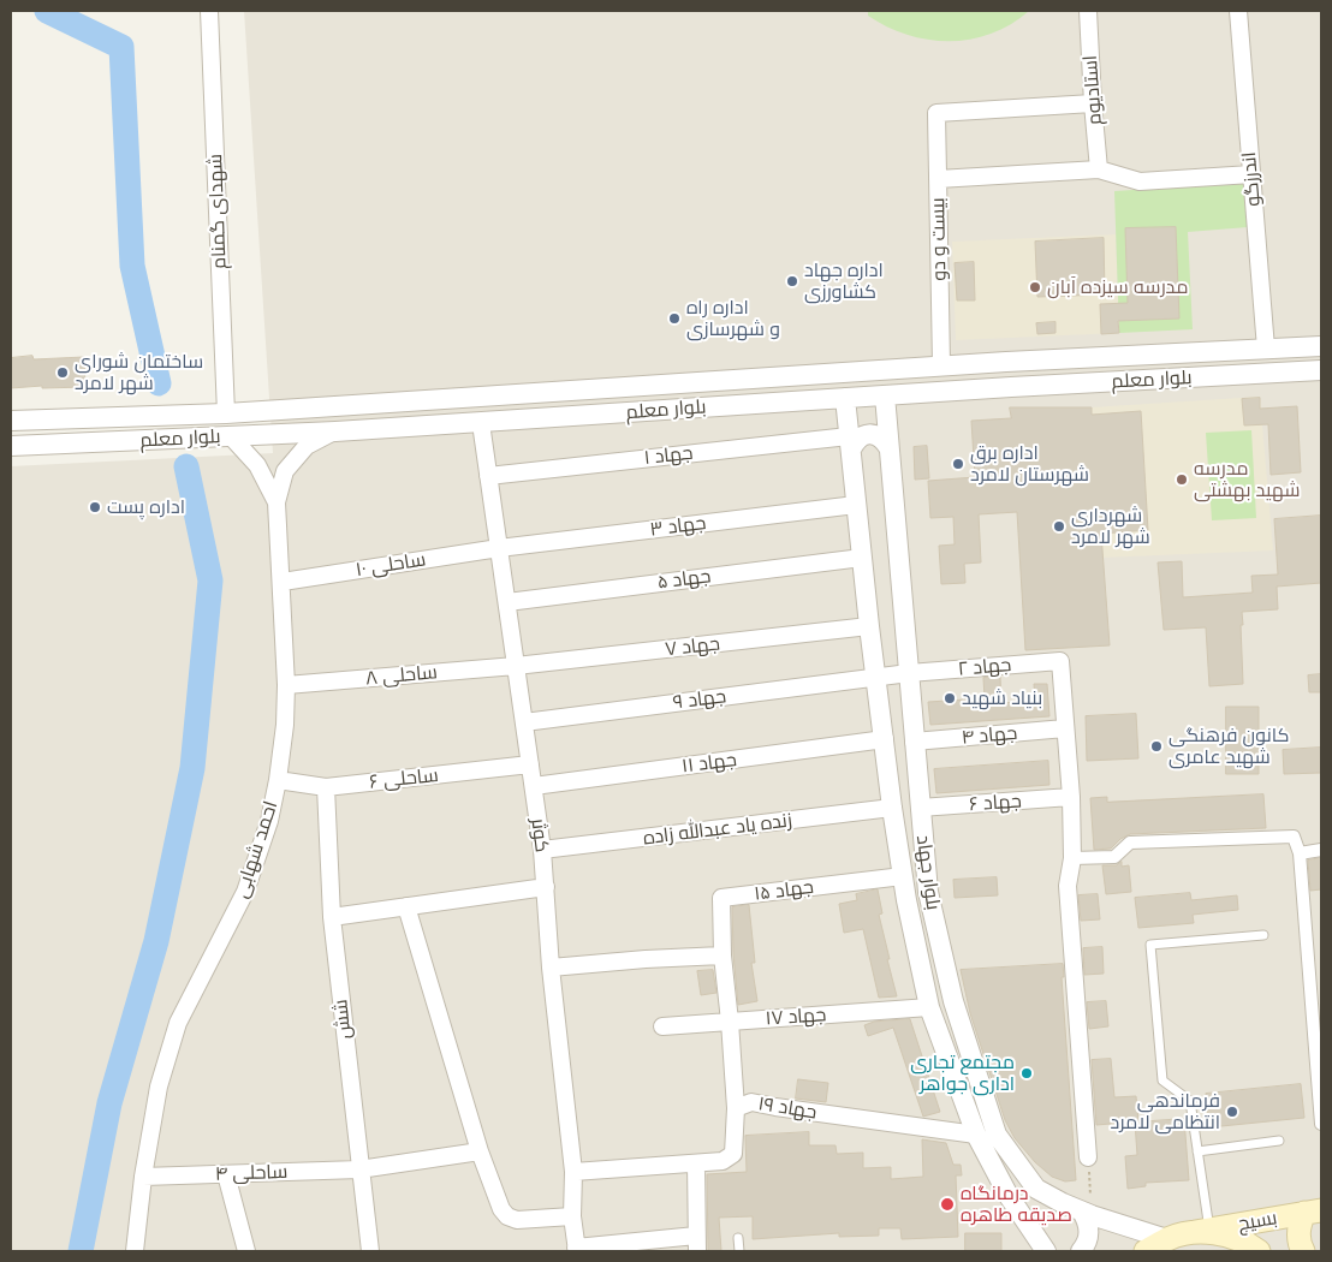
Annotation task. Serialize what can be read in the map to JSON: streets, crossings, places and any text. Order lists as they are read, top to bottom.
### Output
{
  "streets": {
    "main road": ["بسیج"],
    "street": [
      "استادیوم",
      "اندرزگو",
      "شهدای گمنام",
      "بیست و دو",
      "بلوار معلم",
      "جهاد ۱",
      "جهاد ۳",
      "ساحلی ۱۰",
      "جهاد ۵",
      "جهاد ۷",
      "جهاد ۲",
      "ساحلی ۸",
      "جهاد ۹",
      "جهاد ۴",
      "جهاد ۱۱",
      "ساحلی ۶",
      "جهاد ۶",
      "زنده یاد عبدالله زاده",
      "کوثر",
      "احمد شهابی",
      "بلوار جهاد",
      "جهاد ۱۵",
      "جهاد ۱۷",
      "شش",
      "جهاد ۱۹",
      "ساحلی ۴"
    ]
  },
  "crossings": [
    ["استادیوم", "بیست و دو"],
    ["اندرزگو", "بلوار معلم"],
    ["شهدای گمنام", "بلوار معلم"],
    ["بیست و دو", "بلوار معلم"],
    ["بلوار معلم", "کوثر"],
    ["بلوار معلم", "احمد شهابی"],
    ["بلوار معلم", "بلوار جهاد"],
    ["جهاد ۱", "کوثر"],
    ["جهاد ۱", "بلوار جهاد"],
    ["جهاد ۳", "ساحلی ۱۰"],
    ["جهاد ۳", "کوثر"],
    ["جهاد ۳", "بلوار جهاد"],
    ["ساحلی ۱۰", "کوثر"],
    ["ساحلی ۱۰", "احمد شهابی"],
    ["جهاد ۵", "کوثر"],
    ["جهاد ۵", "بلوار جهاد"],
    ["جهاد ۷", "ساحلی ۸"],
    ["جهاد ۷", "کوثر"],
    ["جهاد ۷", "بلوار جهاد"],
    ["جهاد ۲", "جهاد ۹"],
    ["جهاد ۲", "جهاد ۴"],
    ["جهاد ۲", "بلوار جهاد"],
    ["ساحلی ۸", "کوثر"],
    ["ساحلی ۸", "احمد شهابی"],
    ["جهاد ۹", "کوثر"],
    ["جهاد ۹", "بلوار جهاد"],
    ["جهاد ۴", "بلوار جهاد"],
    ["جهاد ۱۱", "کوثر"],
    ["جهاد ۱۱", "بلوار جهاد"],
    ["ساحلی ۶", "کوثر"],
    ["ساحلی ۶", "احمد شهابی"],
    ["ساحلی ۶", "شش"],
    ["جهاد ۶", "بلوار جهاد"],
    ["زنده یاد عبدالله زاده", "کوثر"],
    ["زنده یاد عبدالله زاده", "بلوار جهاد"],
    ["کوثر", "جهاد ۱۹"],
    ["احمد شهابی", "ساحلی ۴"],
    ["بلوار جهاد", "جهاد ۱۵"],
    ["بلوار جهاد", "جهاد ۱۷"],
    ["بلوار جهاد", "جهاد ۱۹"],
    ["بلوار جهاد", "بسیج"],
    ["شش", "ساحلی ۴"]
  ],
  "places": [
    "اداره جهاد کشاورزی",
    "مدرسه سیزده آبان",
    "اداره راه و شهرسازی",
    "ساختمان شورای شهر لامرد",
    "اداره برق شهرستان لامرد",
    "مدرسه شهید بهشتی",
    "اداره پست",
    "شهرداری شهر لامرد",
    "بنیاد شهید",
    "کانون فرهنگی شهید عامری",
    "مجتمع تجاری اداری جواهر",
    "فرماندهی انتظامی لامرد",
    "درمانگاه صدیقه طاهره"
  ]
}
